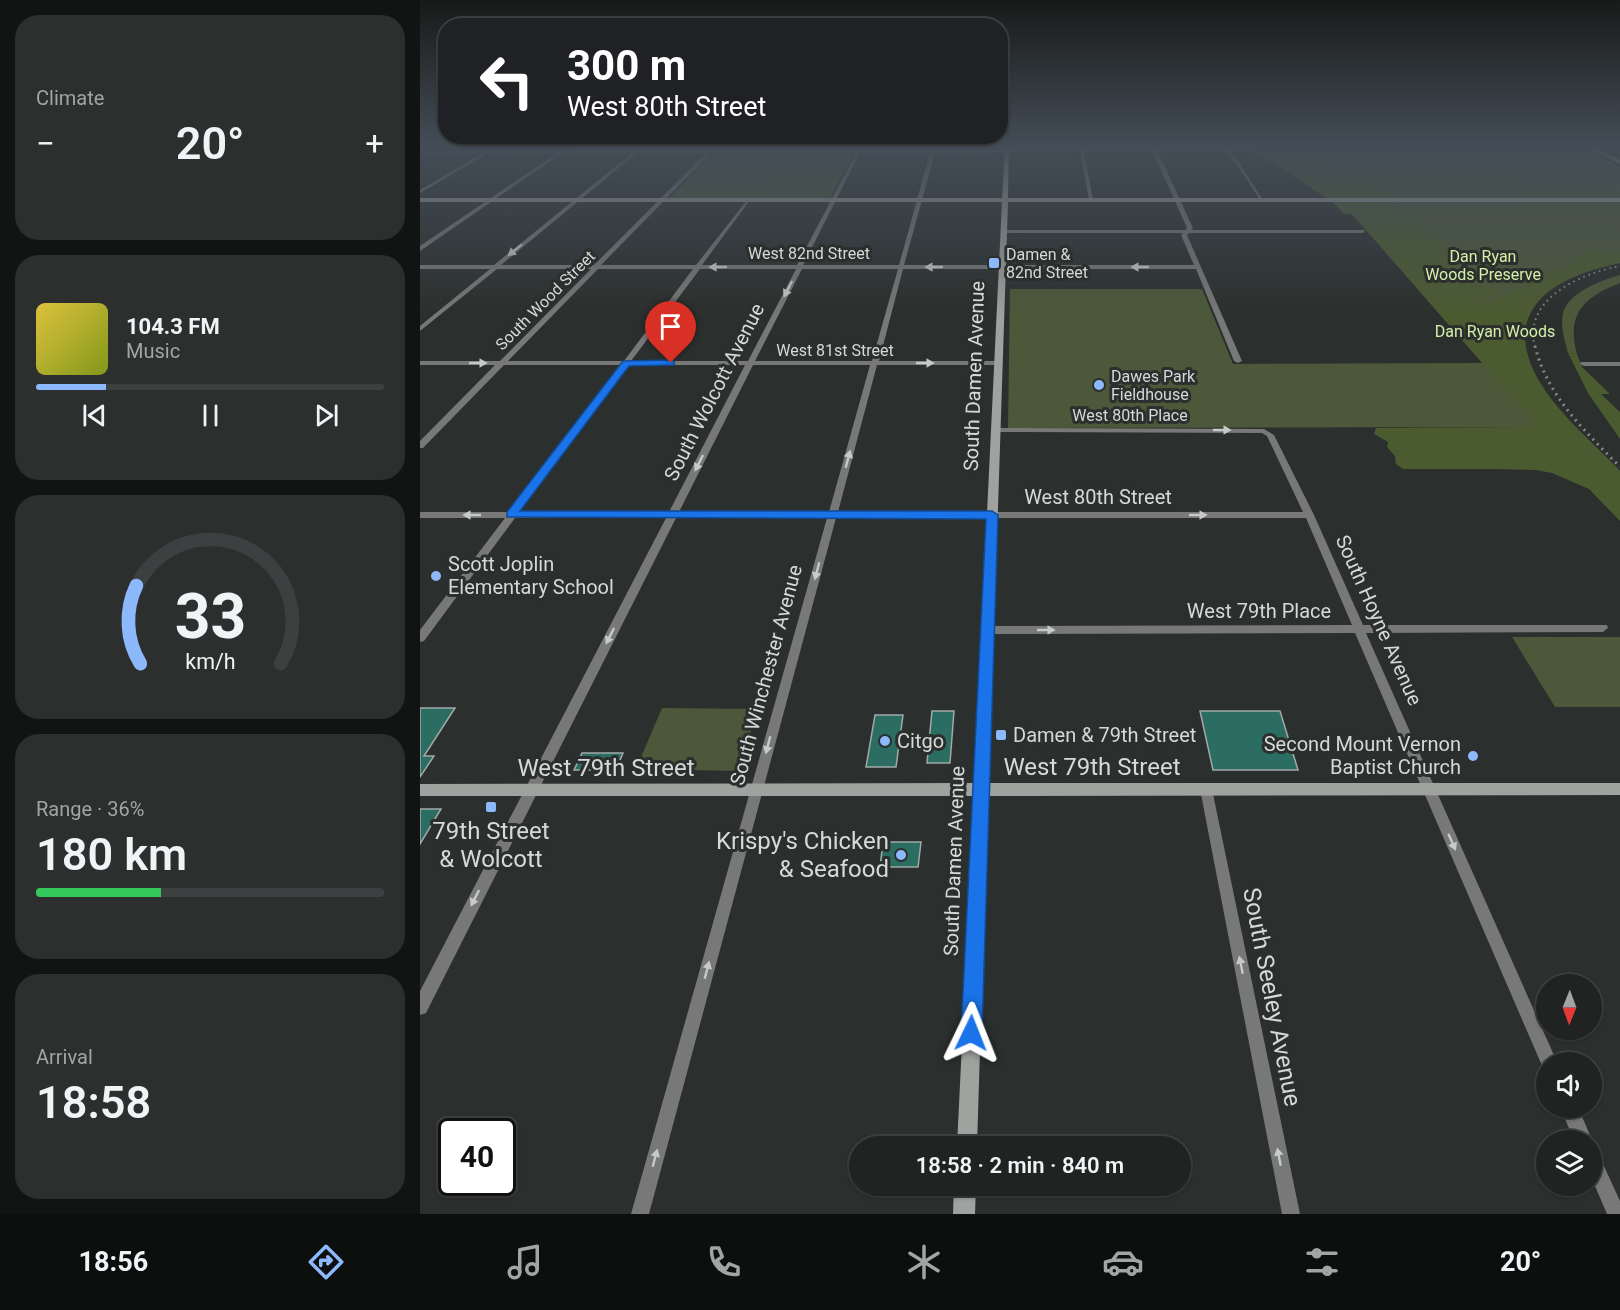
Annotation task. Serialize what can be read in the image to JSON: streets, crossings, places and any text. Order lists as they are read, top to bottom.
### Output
{
  "streets": {
    "street": [
      "West 82nd Street",
      "South Wood Street",
      "West 81st Street",
      "South Damen Avenue",
      "South Wolcott Avenue",
      "West 80th Place",
      "West 80th Street",
      "West 79th Place",
      "South Hoyne Avenue",
      "South Winchester Avenue",
      "West 79th Street",
      "South Seeley Avenue"
    ]
  },
  "crossings": [
    ["West 82nd Street", "South Wood Street"],
    ["West 82nd Street", "South Damen Avenue"],
    ["West 82nd Street", "South Wolcott Avenue"],
    ["West 82nd Street", "South Winchester Avenue"],
    ["South Wood Street", "West 81st Street"],
    ["West 81st Street", "South Damen Avenue"],
    ["West 81st Street", "South Wolcott Avenue"],
    ["West 81st Street", "South Winchester Avenue"],
    ["South Damen Avenue", "West 80th Place"],
    ["South Damen Avenue", "West 80th Street"],
    ["South Damen Avenue", "West 79th Place"],
    ["South Damen Avenue", "West 79th Street"],
    ["South Wolcott Avenue", "West 80th Street"],
    ["South Wolcott Avenue", "West 79th Street"],
    ["West 80th Place", "South Hoyne Avenue"],
    ["West 80th Street", "South Hoyne Avenue"],
    ["West 80th Street", "South Winchester Avenue"],
    ["West 79th Place", "South Hoyne Avenue"],
    ["South Hoyne Avenue", "West 79th Street"],
    ["South Winchester Avenue", "West 79th Street"],
    ["West 79th Street", "South Seeley Avenue"]
  ],
  "one_way": [
    "West 81st Street",
    "South Wolcott Avenue",
    "West 80th Place",
    "West 79th Place",
    "South Hoyne Avenue",
    "South Seeley Avenue"
  ],
  "parks": ["Dan Ryan Woods Preserve", "Dan Ryan Woods"],
  "places": {
    "transit": ["Damen & 82nd Street", "Damen & 79th Street", "79th Street & Wolcott"],
    "other": [
      "Dawes Park Fieldhouse",
      "Scott Joplin Elementary School",
      "Citgo",
      "Second Mount Vernon Baptist Church",
      "Krispy's Chicken & Seafood"
    ]
  },
  "north": "bottom",
  "page": {
    "tile": [
      "Climate",
      ["Range · 36%", "180 km"],
      ["Arrival", "18:58"]
    ],
    "turn": ["300 m", "West 80th Street"],
    "heat": ["−", "20°", "+"],
    "song": ["104.3 FM", "Music"],
    "limit": "40",
    "trip": "18:58 · 2 min · 840 m",
    "tabs": ["18:56", "20°"],
    "gauge": ["33", "km/h"]
  }
}
